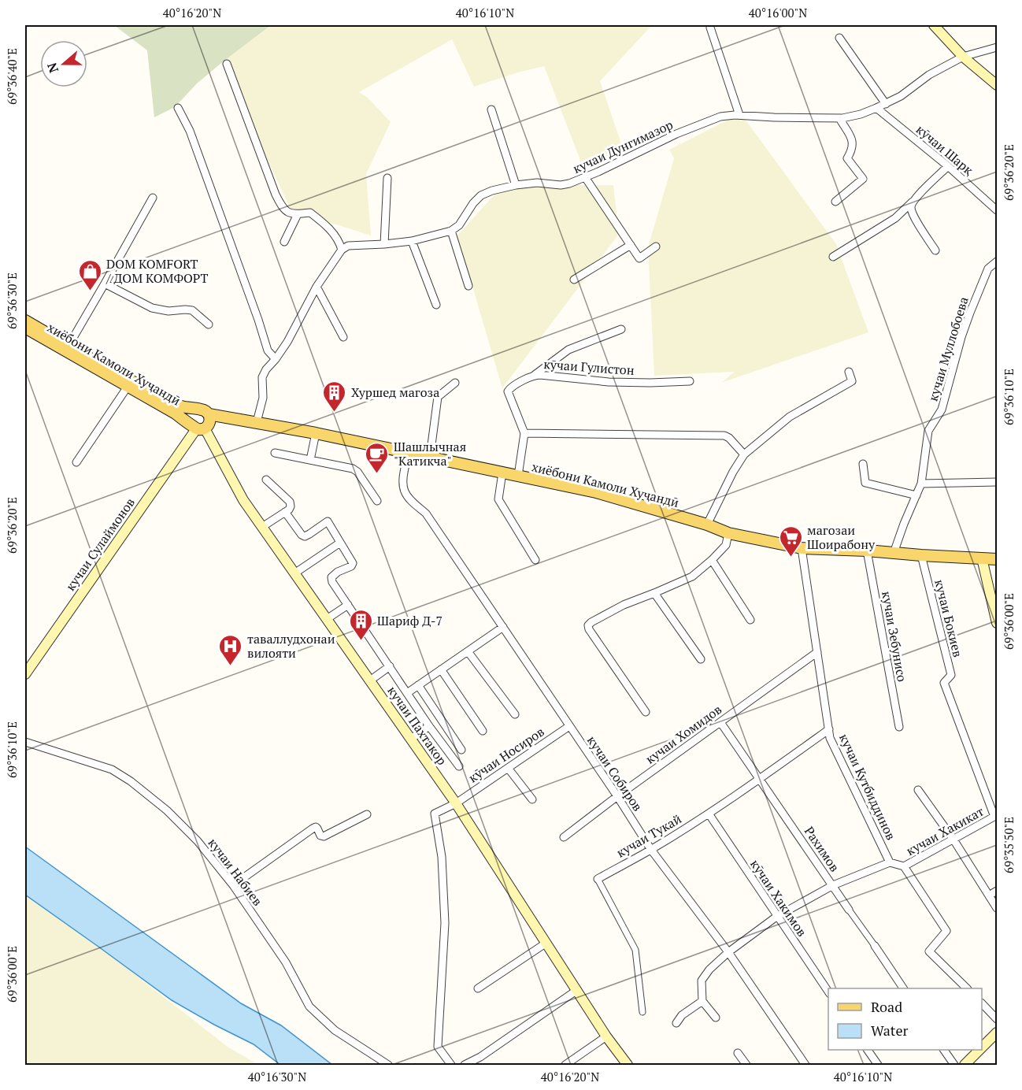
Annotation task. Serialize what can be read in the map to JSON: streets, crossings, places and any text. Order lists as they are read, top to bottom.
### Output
{
  "streets": {
    "main road": ["хиёбони Камоли Хуҷандӣ", "кучаи Сулаймонов", "кучаи Пахтакор"],
    "street": [
      "кучаи Дунгимазор",
      "кӯчаи Шарқ",
      "кучаи Муллобоева",
      "кӯчаи Гулистон",
      "кучаи Бокиев",
      "кучаи Зебунисо",
      "кучаи Хомидов",
      "кӯчаи Носиров",
      "кучаи Собиров",
      "кучаи Кутбиддинов",
      "кучаи Хакикат",
      "кучаи Тукай",
      "Рахимов",
      "кучаи Набиев",
      "кӯчаи Хакимов"
    ]
  },
  "crossings": [
    ["кучаи Дунгимазор", "кӯчаи Шарқ"],
    ["кучаи Муллобоева", "хиёбони Камоли Хуҷандӣ"],
    ["хиёбони Камоли Хуҷандӣ", "кучаи Сулаймонов"],
    ["хиёбони Камоли Хуҷандӣ", "кучаи Бокиев"],
    ["хиёбони Камоли Хуҷандӣ", "кучаи Зебунисо"],
    ["хиёбони Камоли Хуҷандӣ", "кучаи Пахтакор"],
    ["хиёбони Камоли Хуҷандӣ", "кучаи Собиров"],
    ["хиёбони Камоли Хуҷандӣ", "кучаи Кутбиддинов"],
    ["кучаи Сулаймонов", "кучаи Пахтакор"],
    ["кучаи Бокиев", "кучаи Хакикат"],
    ["кучаи Пахтакор", "кӯчаи Носиров"],
    ["кучаи Хомидов", "кучаи Собиров"],
    ["кучаи Хомидов", "кучаи Кутбиддинов"],
    ["кучаи Хомидов", "Рахимов"],
    ["кӯчаи Носиров", "кучаи Собиров"],
    ["кучаи Собиров", "кучаи Тукай"],
    ["кучаи Кутбиддинов", "кучаи Тукай"],
    ["кучаи Тукай", "Рахимов"],
    ["кучаи Тукай", "кӯчаи Хакимов"]
  ],
  "places": {
    "shop": ["DOM KOMFORT / ДОМ КОМФОРТ"],
    "building": ["Хуршед магоза", "Шариф Д-7"],
    "cafe": ["Шашлычная \"Катикча\""],
    "supermarket": ["магозаи Шоирабону"],
    "hospital": ["таваллудхонаи вилояти"]
  },
  "legend": ["Road", "Water"],
  "north": "left",
  "coordinates": [
    "40°16'20\"N",
    "40°16'10\"N",
    "40°16'00\"N",
    "69°36'40\"E",
    "69°36'20\"E",
    "69°36'30\"E",
    "69°36'10\"E",
    "69°36'00\"E",
    "69°35'50\"E",
    "40°16'30\"N"
  ]
}
